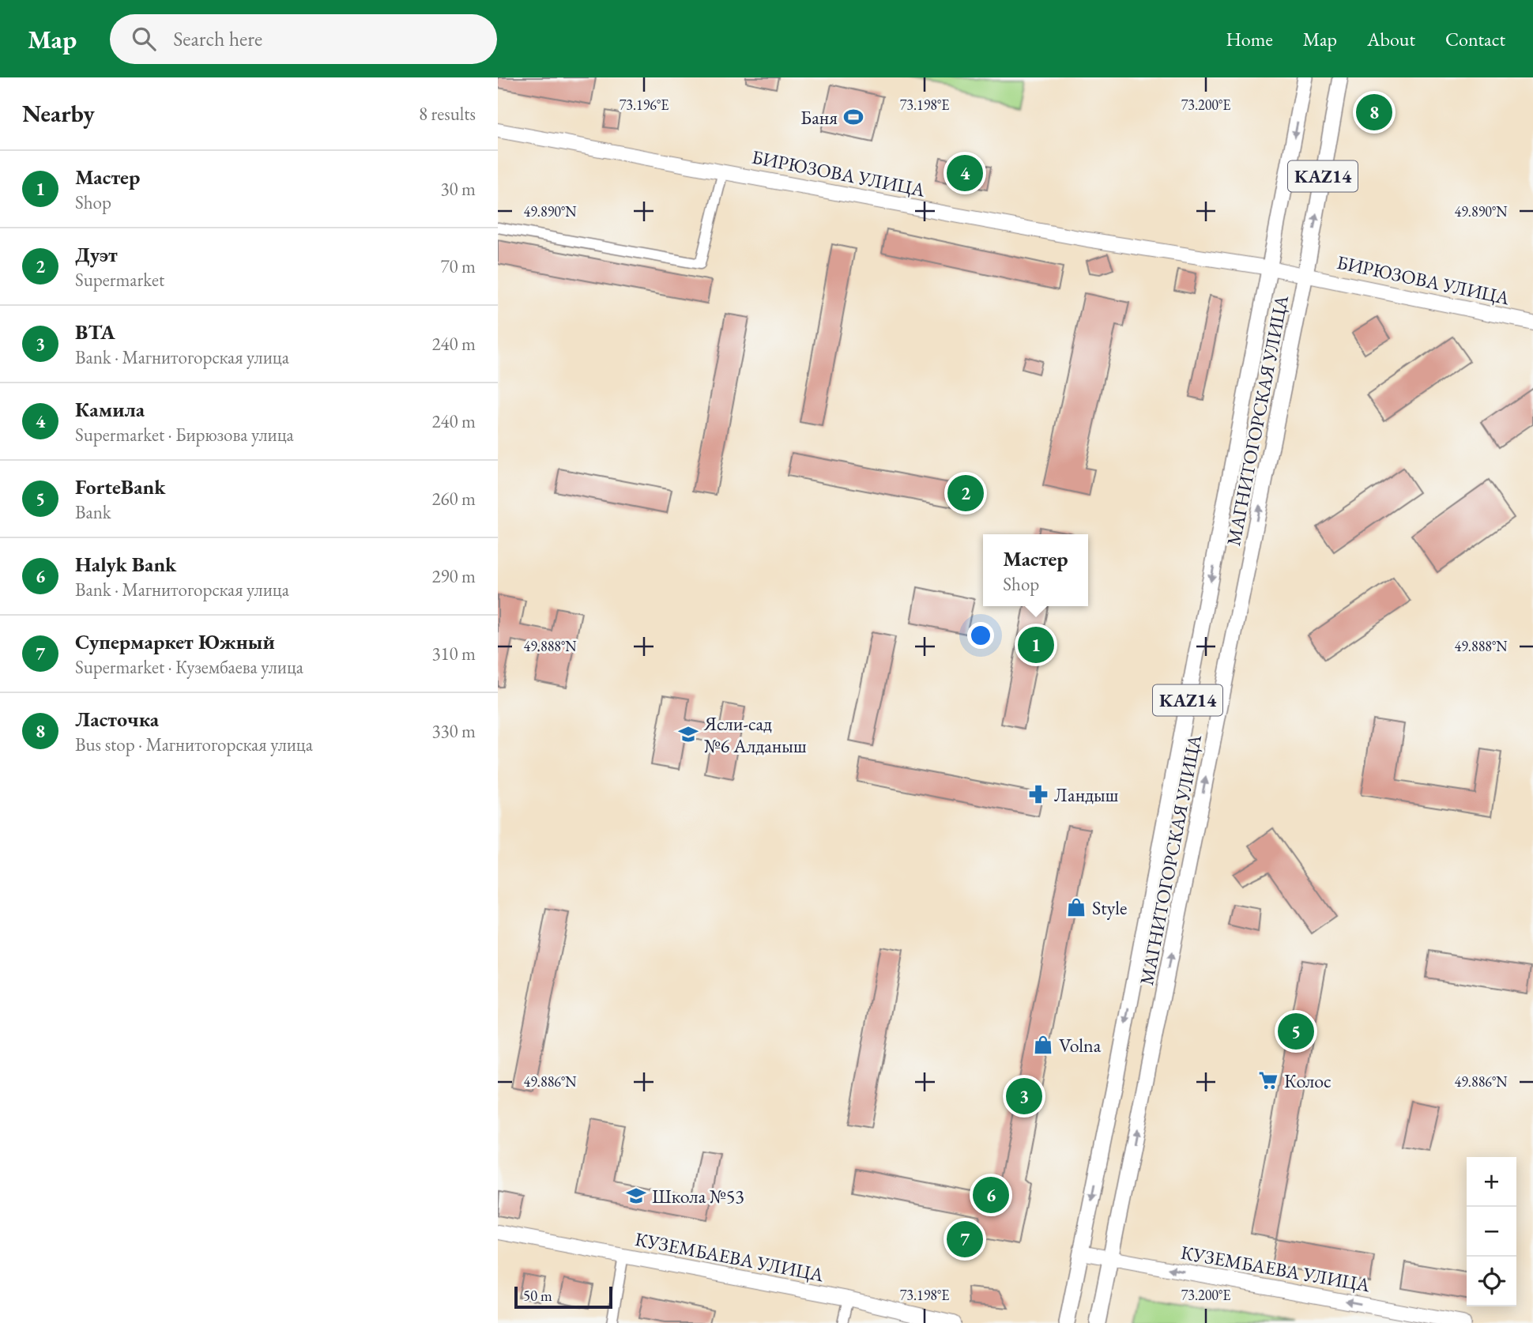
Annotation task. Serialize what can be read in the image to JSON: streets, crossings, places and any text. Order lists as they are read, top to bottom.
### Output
{
  "streets": {
    "main road": ["KAZ14", "МАГНИТОГОРСКАЯ УЛИЦА"],
    "street": ["БИРЮЗОВА УЛИЦА", "КУЗЕМБАЕВА УЛИЦА"]
  },
  "crossings": [
    ["БИРЮЗОВА УЛИЦА", "МАГНИТОГОРСКАЯ УЛИЦА"],
    ["МАГНИТОГОРСКАЯ УЛИЦА", "КУЗЕМБАЕВА УЛИЦА"]
  ],
  "one_way": ["КУЗЕМБАЕВА УЛИЦА"],
  "places": {
    "sports": ["Баня"],
    "school or university": ["Ясли-сад №6 Алданыш", "Школа №53"],
    "pharmacy": ["Ландыш"],
    "shop": ["Style", "Volna"],
    "supermarket": ["Колос"]
  },
  "scale_bar": "50 m",
  "page": {
    "header": "Map",
    "search": "Search here",
    "nav": [
      "Home",
      "Map",
      "About",
      "Contact"
    ],
    "heading": ["Nearby", "8 results"],
    "pins": [
      "8",
      "4",
      "2",
      "1",
      "5",
      "3",
      "6",
      "7"
    ],
    "list": [
      {
        "mark": "1",
        "name": "Мастер",
        "note": "Shop",
        "value": "30 m"
      },
      {
        "mark": "2",
        "name": "Дуэт",
        "note": "Supermarket",
        "value": "70 m"
      },
      {
        "mark": "3",
        "name": "BTA",
        "note": "Bank · Магнитогорская улица",
        "value": "240 m"
      },
      {
        "mark": "4",
        "name": "Камила",
        "note": "Supermarket · Бирюзова улица",
        "value": "240 m"
      },
      {
        "mark": "5",
        "name": "ForteBank",
        "note": "Bank",
        "value": "260 m"
      },
      {
        "mark": "6",
        "name": "Halyk Bank",
        "note": "Bank · Магнитогорская улица",
        "value": "290 m"
      },
      {
        "mark": "7",
        "name": "Супермаркет Южный",
        "note": "Supermarket · Кузембаева улица",
        "value": "310 m"
      },
      {
        "mark": "8",
        "name": "Ласточка",
        "note": "Bus stop · Магнитогорская улица",
        "value": "330 m"
      }
    ],
    "popup": ["Мастер", "Shop"],
    "map_buttons": ["+", "−"],
    "scale": "50 m"
  },
  "coordinates": [
    "73.196°E",
    "73.198°E",
    "73.200°E",
    "49.890°N",
    "49.888°N",
    "49.886°N"
  ]
}
